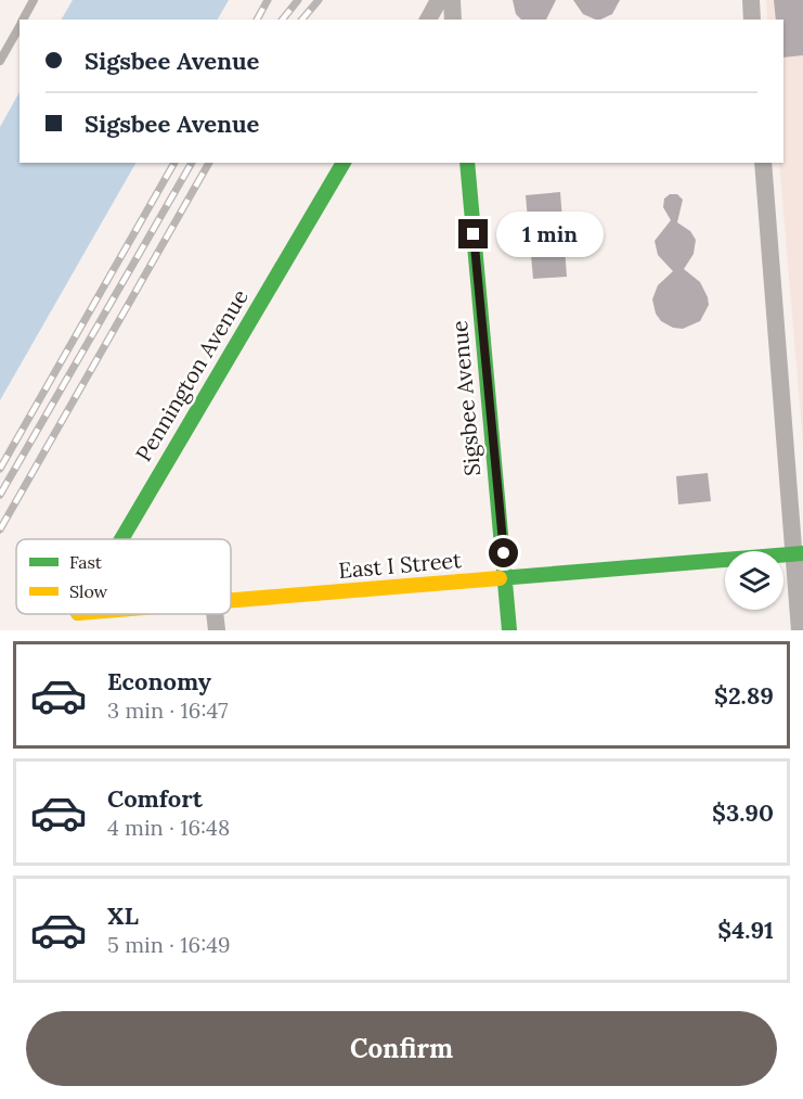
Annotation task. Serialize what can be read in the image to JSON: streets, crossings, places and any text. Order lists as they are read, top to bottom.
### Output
{
  "streets": {
    "street": ["Pennington Avenue", "Sigsbee Avenue", "East I Street"]
  },
  "crossings": [
    ["Sigsbee Avenue", "East I Street"]
  ],
  "legend": ["Fast", "Slow"],
  "page": {
    "banner": ["Sigsbee Avenue", "Sigsbee Avenue"],
    "bubble": "1 min",
    "list": [
      {
        "name": "Economy",
        "note": "3 min · 16:47",
        "value": "$2.89"
      },
      {
        "name": "Comfort",
        "note": "4 min · 16:48",
        "value": "$3.90"
      },
      {
        "name": "XL",
        "note": "5 min · 16:49",
        "value": "$4.91"
      }
    ],
    "buttons": "Confirm"
  }
}
